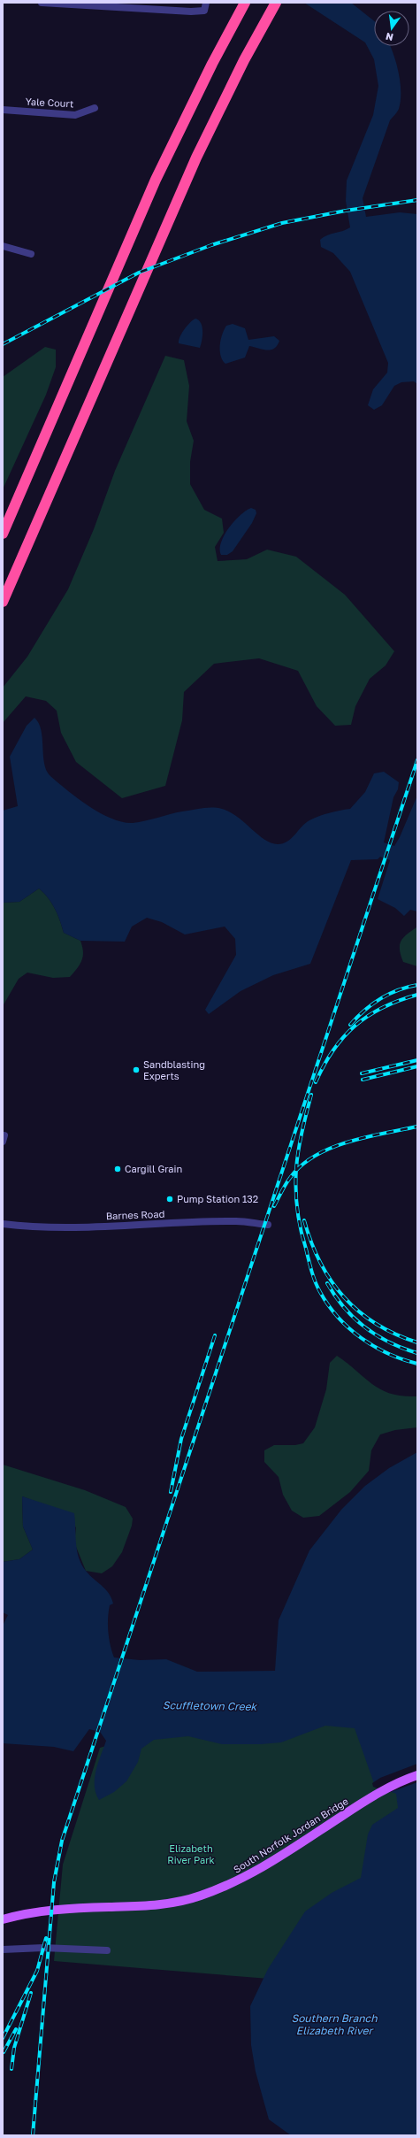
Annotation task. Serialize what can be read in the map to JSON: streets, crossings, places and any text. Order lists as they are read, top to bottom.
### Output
{
  "streets": {
    "main road": ["South Norfolk Jordan Bridge"],
    "street": ["Yale Court", "Barnes Road"]
  },
  "water": ["Scuffletown Creek", "Southern Branch Elizabeth River"],
  "parks": ["Elizabeth River Park"],
  "places": ["Sandblasting Experts", "Cargill Grain", "Pump Station 132"],
  "north": "bottom"
}
